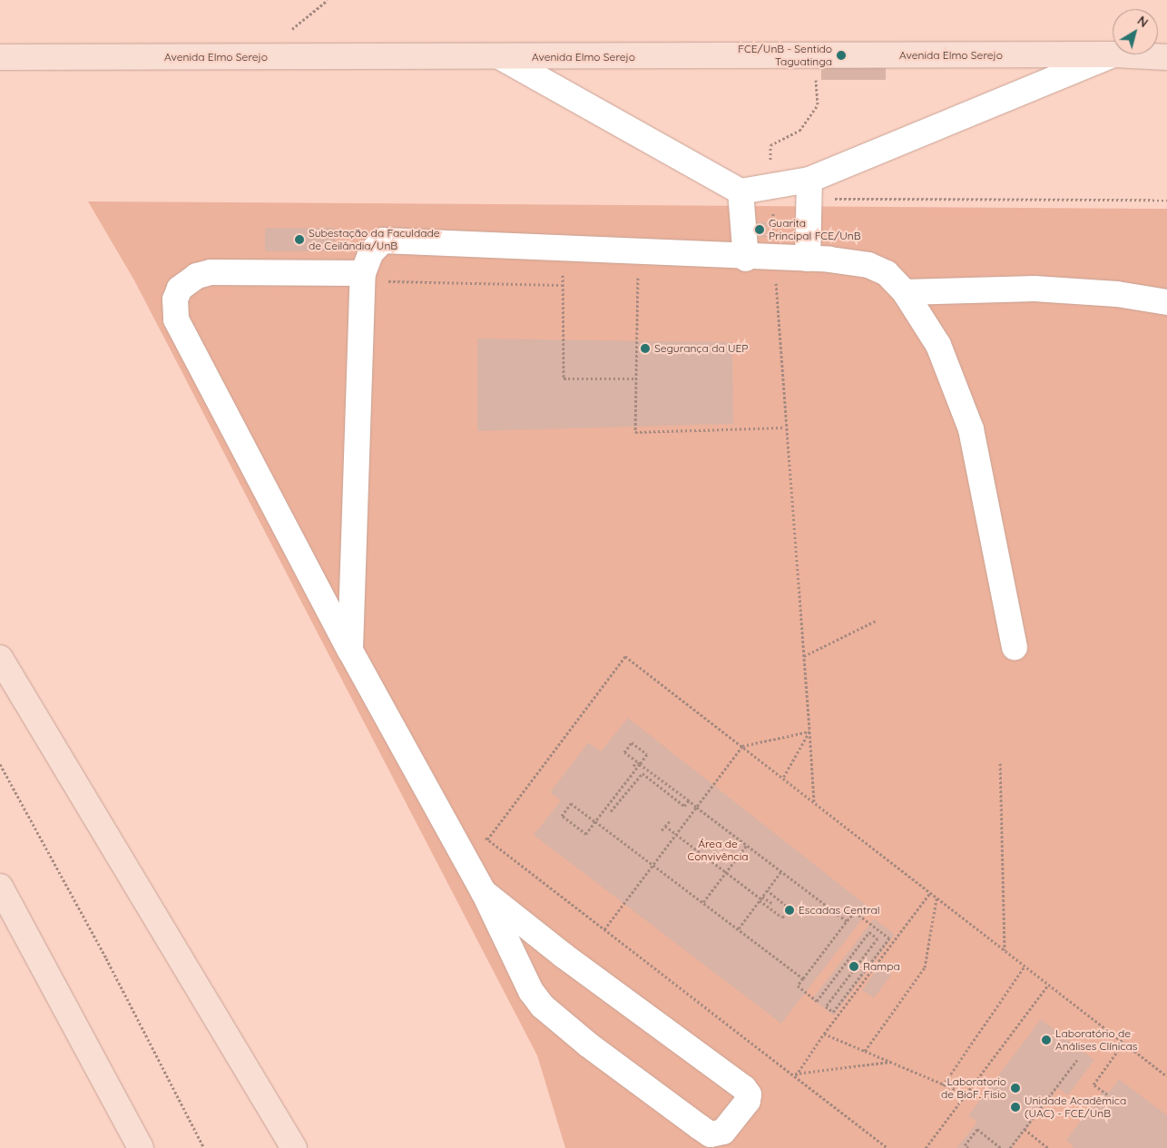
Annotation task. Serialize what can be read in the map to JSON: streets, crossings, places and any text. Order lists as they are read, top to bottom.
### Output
{
  "streets": {
    "main road": ["Avenida Elmo Serejo"]
  },
  "parks": ["Área de Convivência"],
  "places": [
    "FCE/UnB - Sentido Taguatinga",
    "Guarita Principal FCE/UnB",
    "Subestação da Faculdade de Ceilândia/UnB",
    "Segurança da UEP",
    "Escadas Central",
    "Rampa",
    "Laboratório de Análises Clínicas",
    "Laboratorio de BioF. Fisio",
    "Unidade Acadêmica (UAC) - FCE/UnB"
  ],
  "north": "top right"
}
